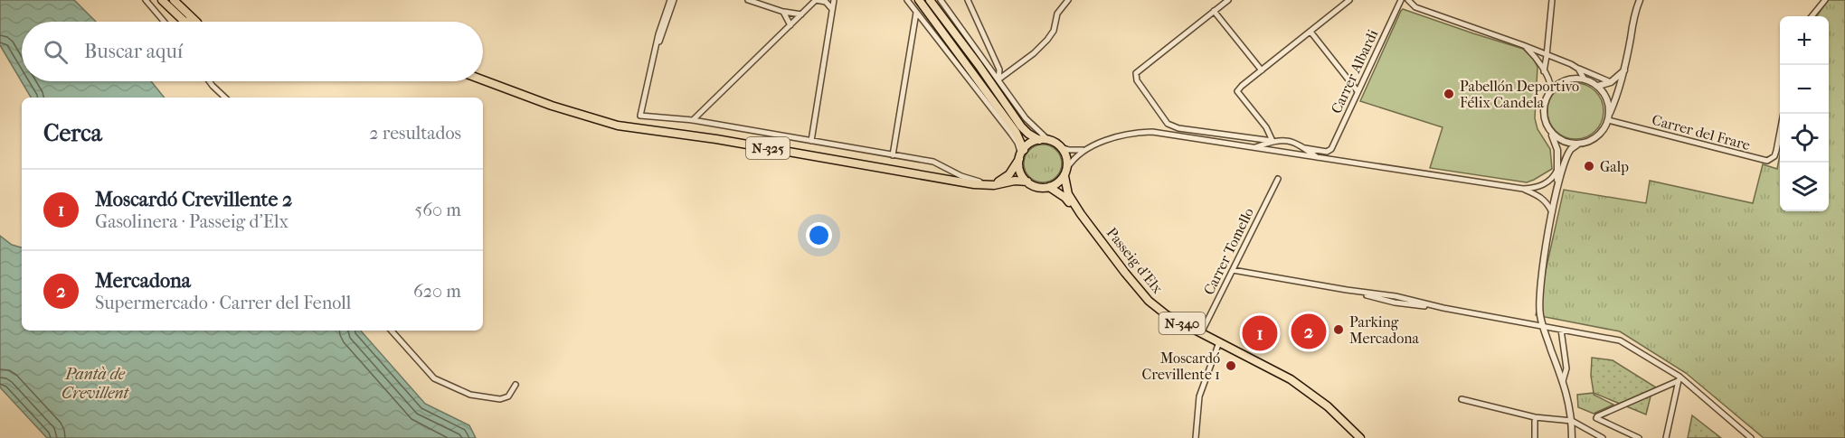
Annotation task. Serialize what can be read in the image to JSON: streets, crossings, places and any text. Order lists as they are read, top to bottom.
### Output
{
  "streets": {
    "highway": ["N-325", "Passeig d'Elx", "N-340"],
    "street": ["Carrer Albardi", "Carrer del Frare", "Carrer Tomello"]
  },
  "crossings": [
    ["N-325", "N-340"],
    ["Carrer Tomello", "Passeig d'Elx"],
    ["Passeig d'Elx", "N-340"]
  ],
  "water": ["Pantà de Crevillent"],
  "places": [
    "Pabellón Deportivo Félix Candela",
    "Galp",
    "Parking Mercadona",
    "Moscardó Crevillente 1"
  ],
  "page": {
    "map_buttons": ["+", "−"],
    "search": "Buscar aquí",
    "heading": ["Cerca", "2 resultados"],
    "list": [
      {
        "mark": "1",
        "name": "Moscardó Crevillente 2",
        "note": "Gasolinera · Passeig d'Elx",
        "value": "560 m"
      },
      {
        "mark": "2",
        "name": "Mercadona",
        "note": "Supermercado · Carrer del Fenoll",
        "value": "620 m"
      }
    ],
    "pins": ["2", "1"]
  }
}
